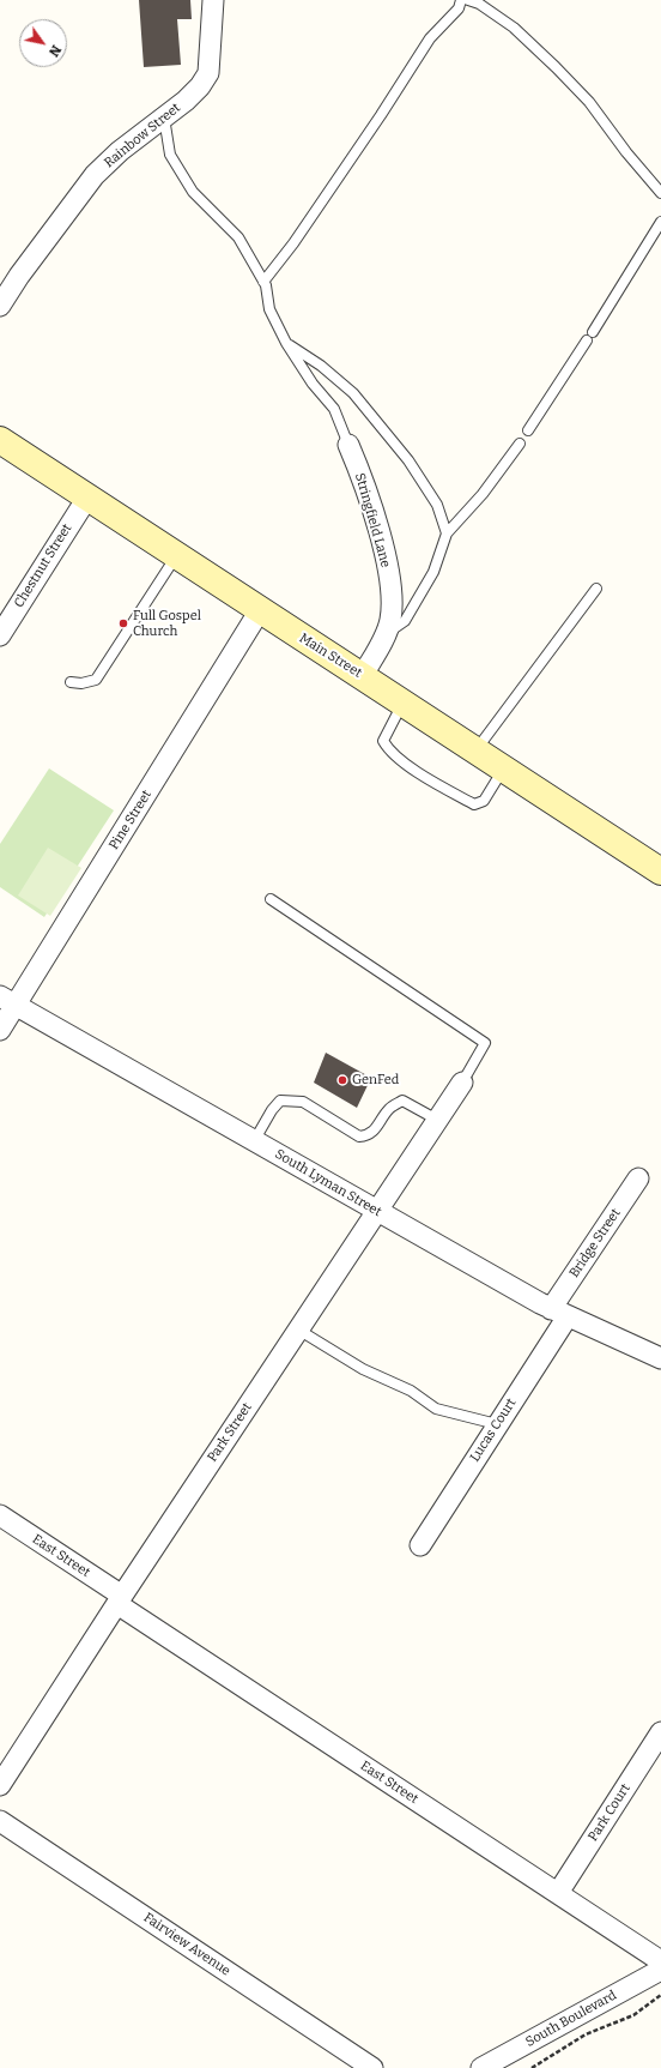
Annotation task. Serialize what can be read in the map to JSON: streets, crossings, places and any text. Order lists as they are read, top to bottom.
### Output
{
  "streets": {
    "main road": ["Main Street"],
    "street": [
      "Rainbow Street",
      "Stringfield Lane",
      "Chestnut Street",
      "Pine Street",
      "South Lyman Street",
      "Bridge Street",
      "Lucas Court",
      "Park Street",
      "East Street",
      "Park Court",
      "Fairview Avenue",
      "South Boulevard"
    ]
  },
  "crossings": [
    ["Stringfield Lane", "Main Street"],
    ["Chestnut Street", "Main Street"],
    ["Main Street", "Pine Street"],
    ["Pine Street", "South Lyman Street"],
    ["South Lyman Street", "Bridge Street"],
    ["South Lyman Street", "Lucas Court"],
    ["South Lyman Street", "Park Street"],
    ["Bridge Street", "Lucas Court"],
    ["Park Street", "East Street"],
    ["East Street", "Park Court"]
  ],
  "places": ["Full Gospel Church", "GenFed"],
  "north": "bottom right"
}
